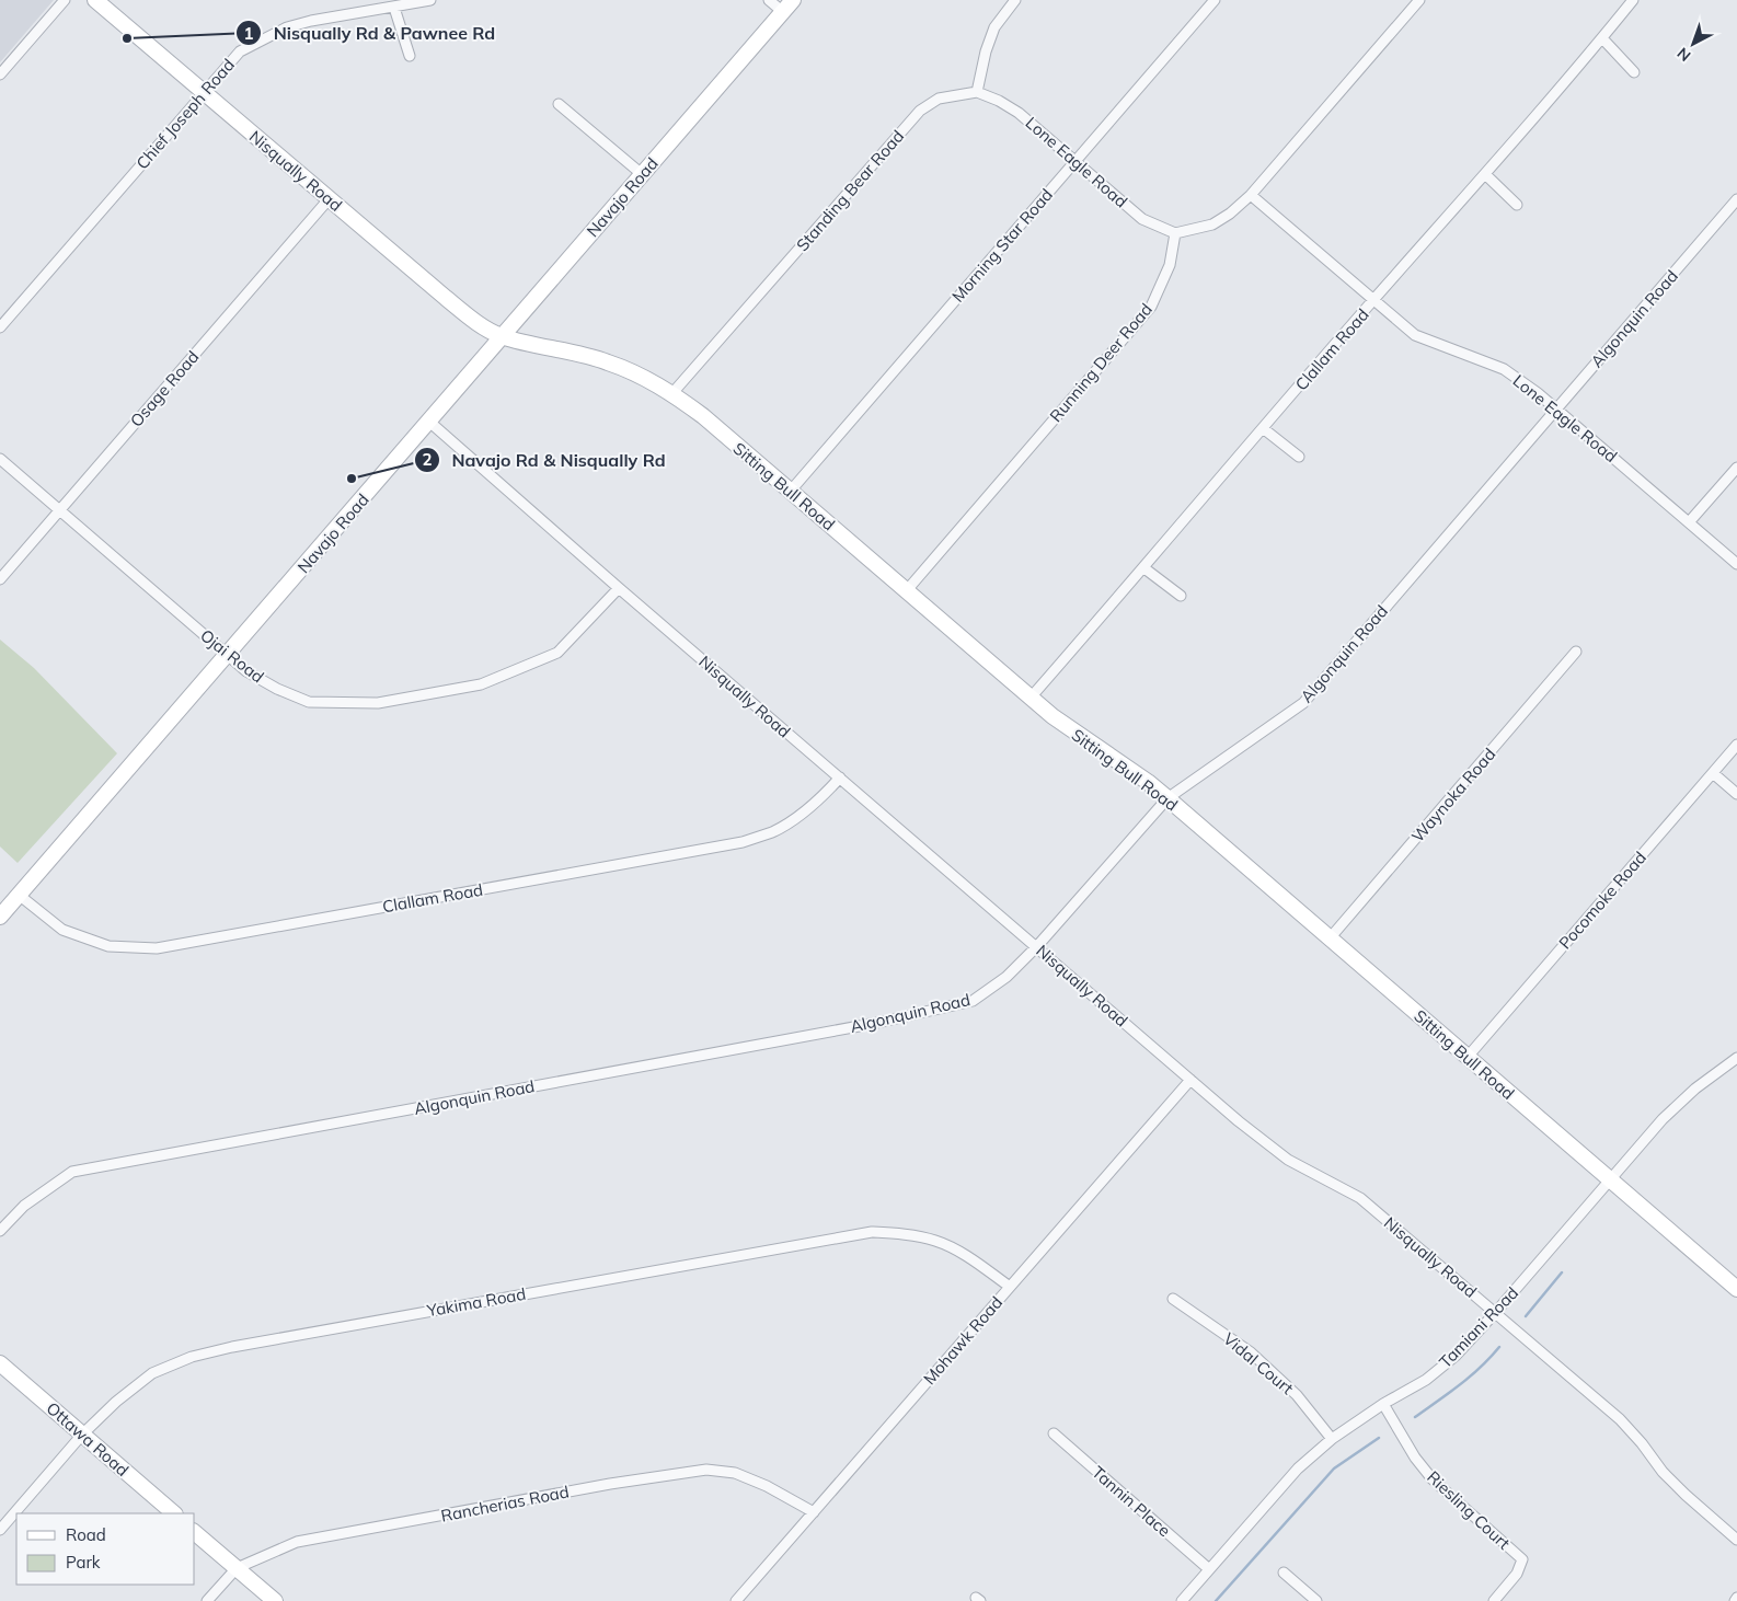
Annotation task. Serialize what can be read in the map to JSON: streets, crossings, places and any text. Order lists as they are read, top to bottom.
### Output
{
  "streets": {
    "street": [
      "Chief Joseph Road",
      "Lone Eagle Road",
      "Nisqually Road",
      "Standing Bear Road",
      "Navajo Road",
      "Morning Star Road",
      "Algonquin Road",
      "Clallam Road",
      "Running Deer Road",
      "Osage Road",
      "Sitting Bull Road",
      "Ojai Road",
      "Waynoka Road",
      "Pocomoke Road",
      "Yakima Road",
      "Tamiani Road",
      "Mohawk Road",
      "Vidal Court",
      "Ottawa Road",
      "Tannin Place",
      "Rancherias Road",
      "Riesling Court"
    ]
  },
  "crossings": [
    ["Chief Joseph Road", "Nisqually Road"],
    ["Lone Eagle Road", "Standing Bear Road"],
    ["Lone Eagle Road", "Morning Star Road"],
    ["Lone Eagle Road", "Algonquin Road"],
    ["Lone Eagle Road", "Clallam Road"],
    ["Lone Eagle Road", "Running Deer Road"],
    ["Nisqually Road", "Navajo Road"],
    ["Nisqually Road", "Algonquin Road"],
    ["Nisqually Road", "Clallam Road"],
    ["Nisqually Road", "Osage Road"],
    ["Nisqually Road", "Sitting Bull Road"],
    ["Nisqually Road", "Ojai Road"],
    ["Nisqually Road", "Tamiani Road"],
    ["Nisqually Road", "Mohawk Road"],
    ["Standing Bear Road", "Sitting Bull Road"],
    ["Navajo Road", "Clallam Road"],
    ["Navajo Road", "Sitting Bull Road"],
    ["Navajo Road", "Ojai Road"],
    ["Morning Star Road", "Sitting Bull Road"],
    ["Algonquin Road", "Sitting Bull Road"],
    ["Clallam Road", "Sitting Bull Road"],
    ["Running Deer Road", "Sitting Bull Road"],
    ["Osage Road", "Ojai Road"],
    ["Sitting Bull Road", "Waynoka Road"],
    ["Sitting Bull Road", "Pocomoke Road"],
    ["Sitting Bull Road", "Tamiani Road"],
    ["Yakima Road", "Mohawk Road"],
    ["Yakima Road", "Ottawa Road"],
    ["Tamiani Road", "Vidal Court"],
    ["Tamiani Road", "Tannin Place"],
    ["Tamiani Road", "Riesling Court"],
    ["Mohawk Road", "Rancherias Road"]
  ],
  "places": ["Nisqually Rd & Pawnee Rd", "Navajo Rd & Nisqually Rd"],
  "legend": ["Road", "Park"],
  "north": "bottom left"
}
